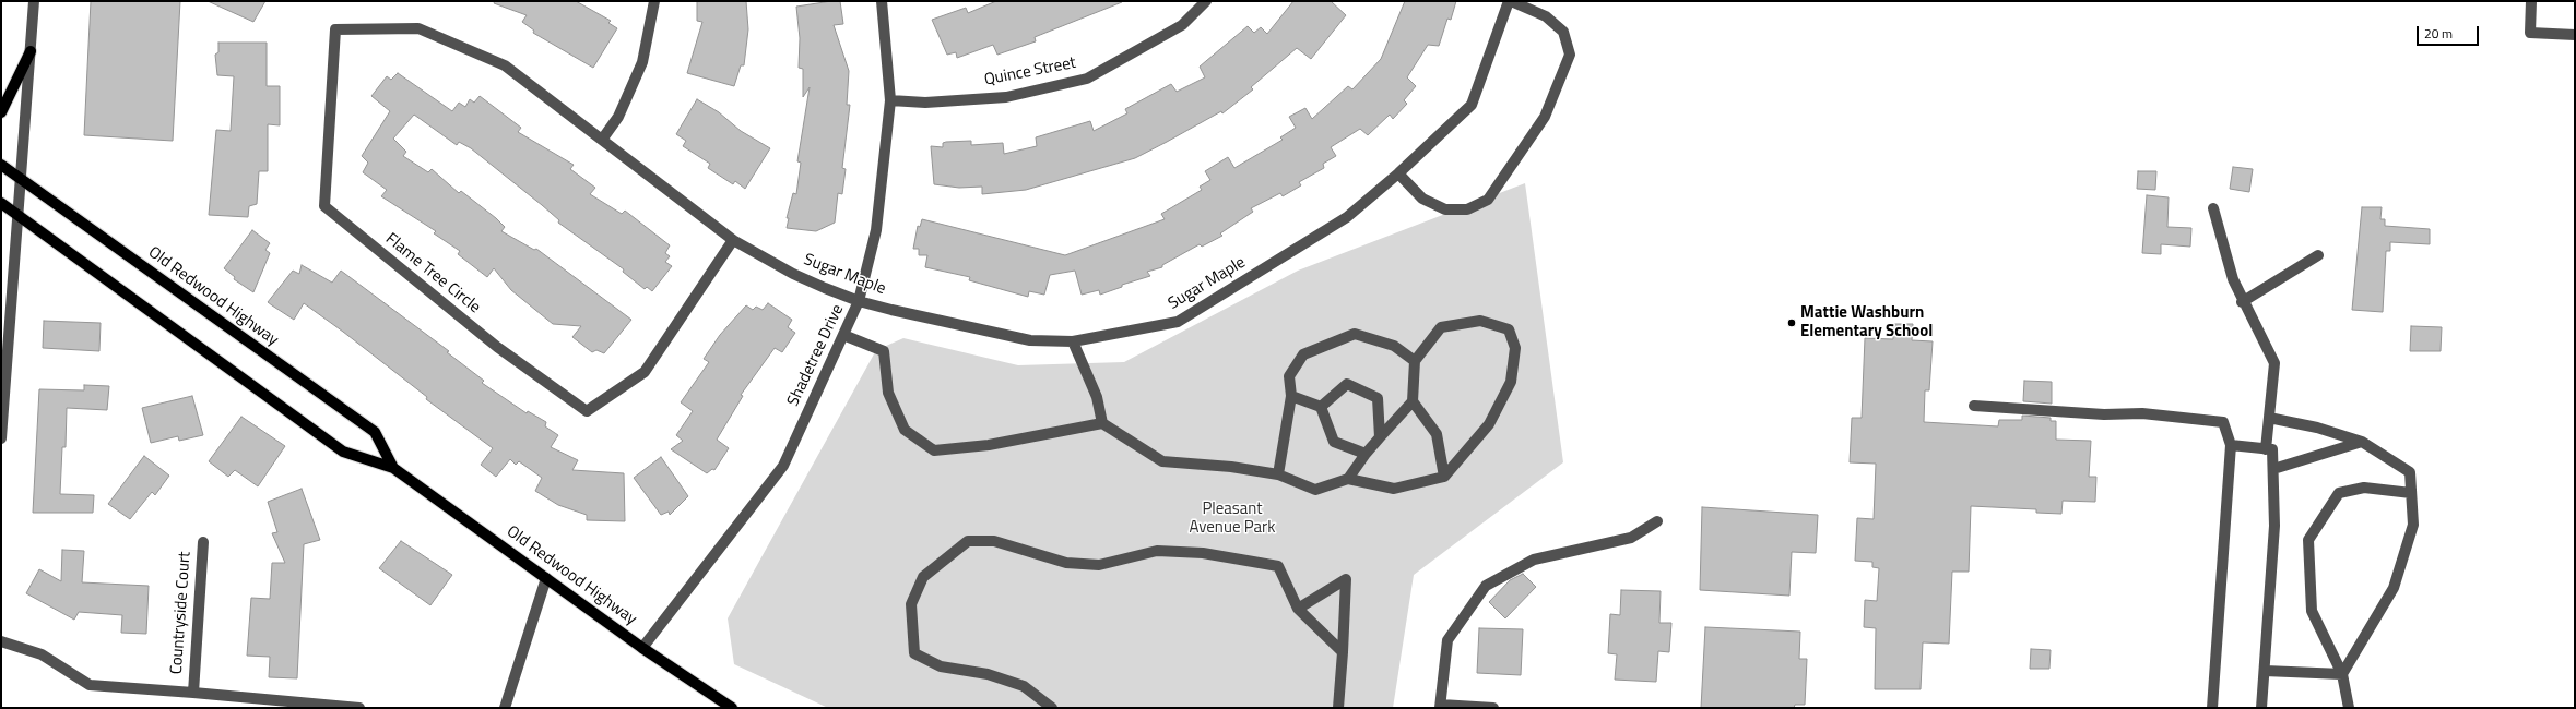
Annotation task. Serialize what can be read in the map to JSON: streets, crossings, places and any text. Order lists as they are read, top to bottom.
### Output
{
  "streets": {
    "main road": ["Old Redwood Highway"],
    "street": [
      "Quince Street",
      "Flame Tree Circle",
      "Sugar Maple",
      "Shadetree Drive",
      "Countryside Court"
    ]
  },
  "crossings": [
    ["Quince Street", "Shadetree Drive"],
    ["Flame Tree Circle", "Sugar Maple"],
    ["Sugar Maple", "Shadetree Drive"],
    ["Old Redwood Highway", "Shadetree Drive"]
  ],
  "parks": ["Pleasant Avenue Park"],
  "places": ["Mattie Washburn Elementary School"],
  "scale_bar": "20 m"
}
